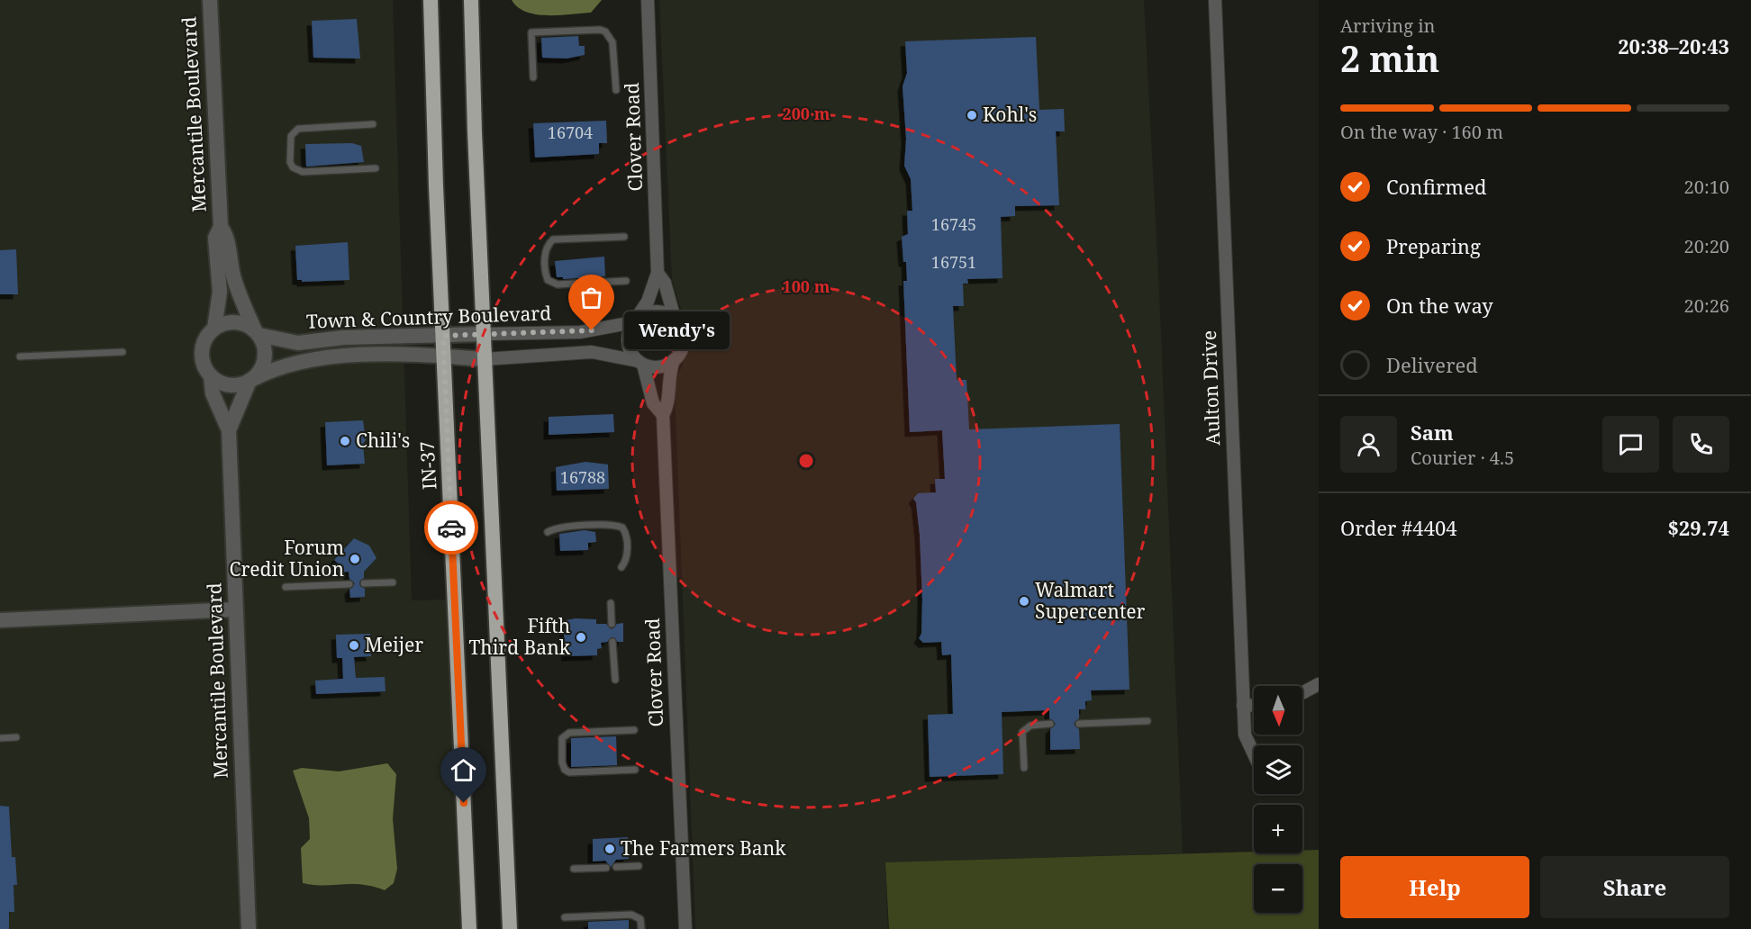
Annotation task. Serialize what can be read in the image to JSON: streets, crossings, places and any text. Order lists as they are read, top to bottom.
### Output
{
  "streets": {
    "highway": ["IN-37"],
    "street": [
      "Mercantile Boulevard",
      "Clover Road",
      "Town & Country Boulevard",
      "Aulton Drive"
    ]
  },
  "crossings": [
    ["Mercantile Boulevard", "Town & Country Boulevard"],
    ["Clover Road", "Town & Country Boulevard"],
    ["Town & Country Boulevard", "IN-37"]
  ],
  "places": [
    "Kohl's",
    "Wendy's",
    "Chili's",
    "Forum Credit Union",
    "Walmart Supercenter",
    "Fifth Third Bank",
    "Meijer",
    "The Farmers Bank"
  ],
  "house_numbers": [
    "16704",
    "16745",
    "16751",
    "16788"
  ],
  "north": "bottom",
  "page": {
    "heading": ["2 min", "Arriving in", "20:38–20:43"],
    "panel": [
      "Sam",
      "Courier · 4.5",
      "Order #4404",
      "$29.74"
    ],
    "bar": "On the way · 160 m",
    "list": [
      ["Confirmed", "20:10"],
      ["Preparing", "20:20"],
      ["On the way", "20:26"],
      "Delivered"
    ],
    "bubble": "Wendy's",
    "map_buttons": ["+", "−"],
    "buttons": ["Help", "Share"]
  },
  "rings": ["200 m", "100 m"]
}
